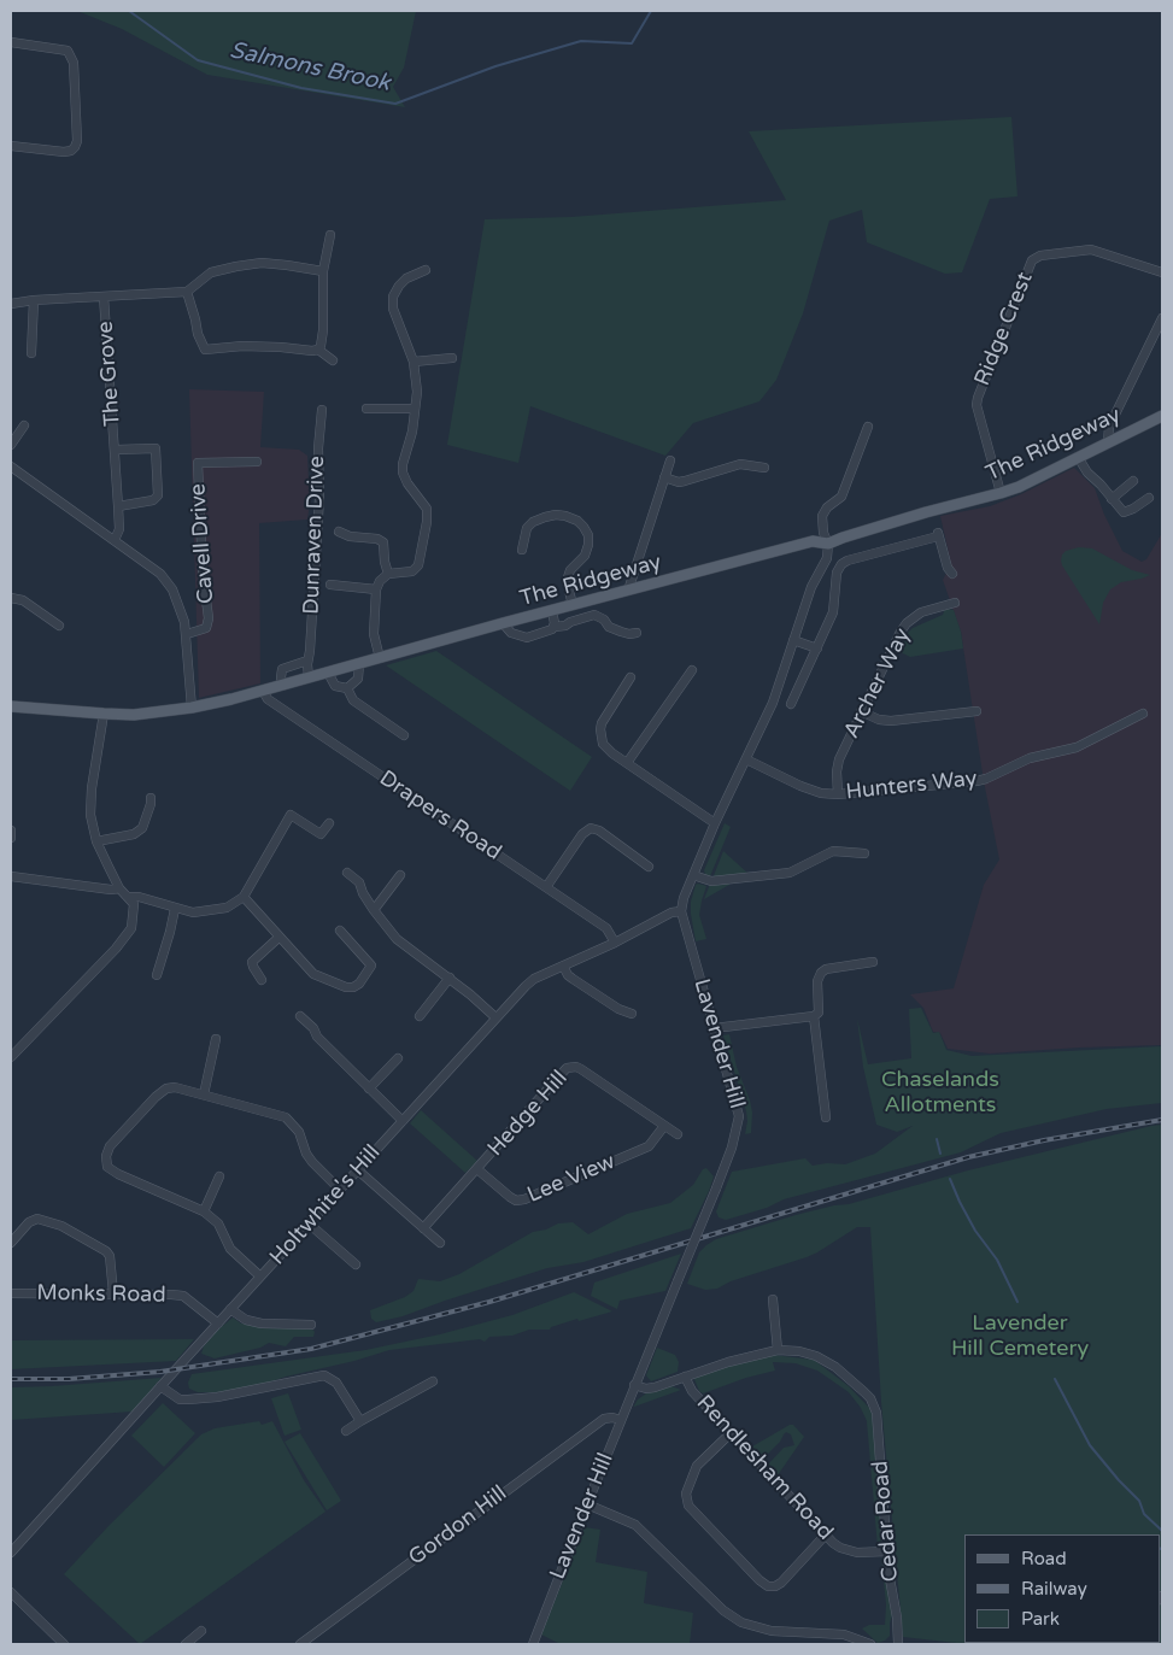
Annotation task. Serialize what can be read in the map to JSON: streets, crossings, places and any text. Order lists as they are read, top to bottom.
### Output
{
  "streets": {
    "main road": ["The Ridgeway"],
    "street": [
      "Ridge Crest",
      "The Grove",
      "Dunraven Drive",
      "Cavell Drive",
      "Archer Way",
      "Hunters Way",
      "Drapers Road",
      "Lavender Hill",
      "Hedge Hill",
      "Lee View",
      "Holtwhite's Hill",
      "Monks Road",
      "Rendlesham Road",
      "Cedar Road",
      "Gordon Hill"
    ]
  },
  "crossings": [
    ["Ridge Crest", "The Ridgeway"],
    ["The Ridgeway", "Dunraven Drive"],
    ["The Ridgeway", "Drapers Road"],
    ["Archer Way", "Hunters Way"],
    ["Drapers Road", "Holtwhite's Hill"],
    ["Lavender Hill", "Holtwhite's Hill"],
    ["Lavender Hill", "Gordon Hill"],
    ["Hedge Hill", "Lee View"],
    ["Holtwhite's Hill", "Monks Road"],
    ["Rendlesham Road", "Cedar Road"]
  ],
  "water": ["Salmons Brook"],
  "parks": ["Chaselands Allotments", "Lavender Hill Cemetery"],
  "legend": ["Road", "Railway", "Park"]
}
